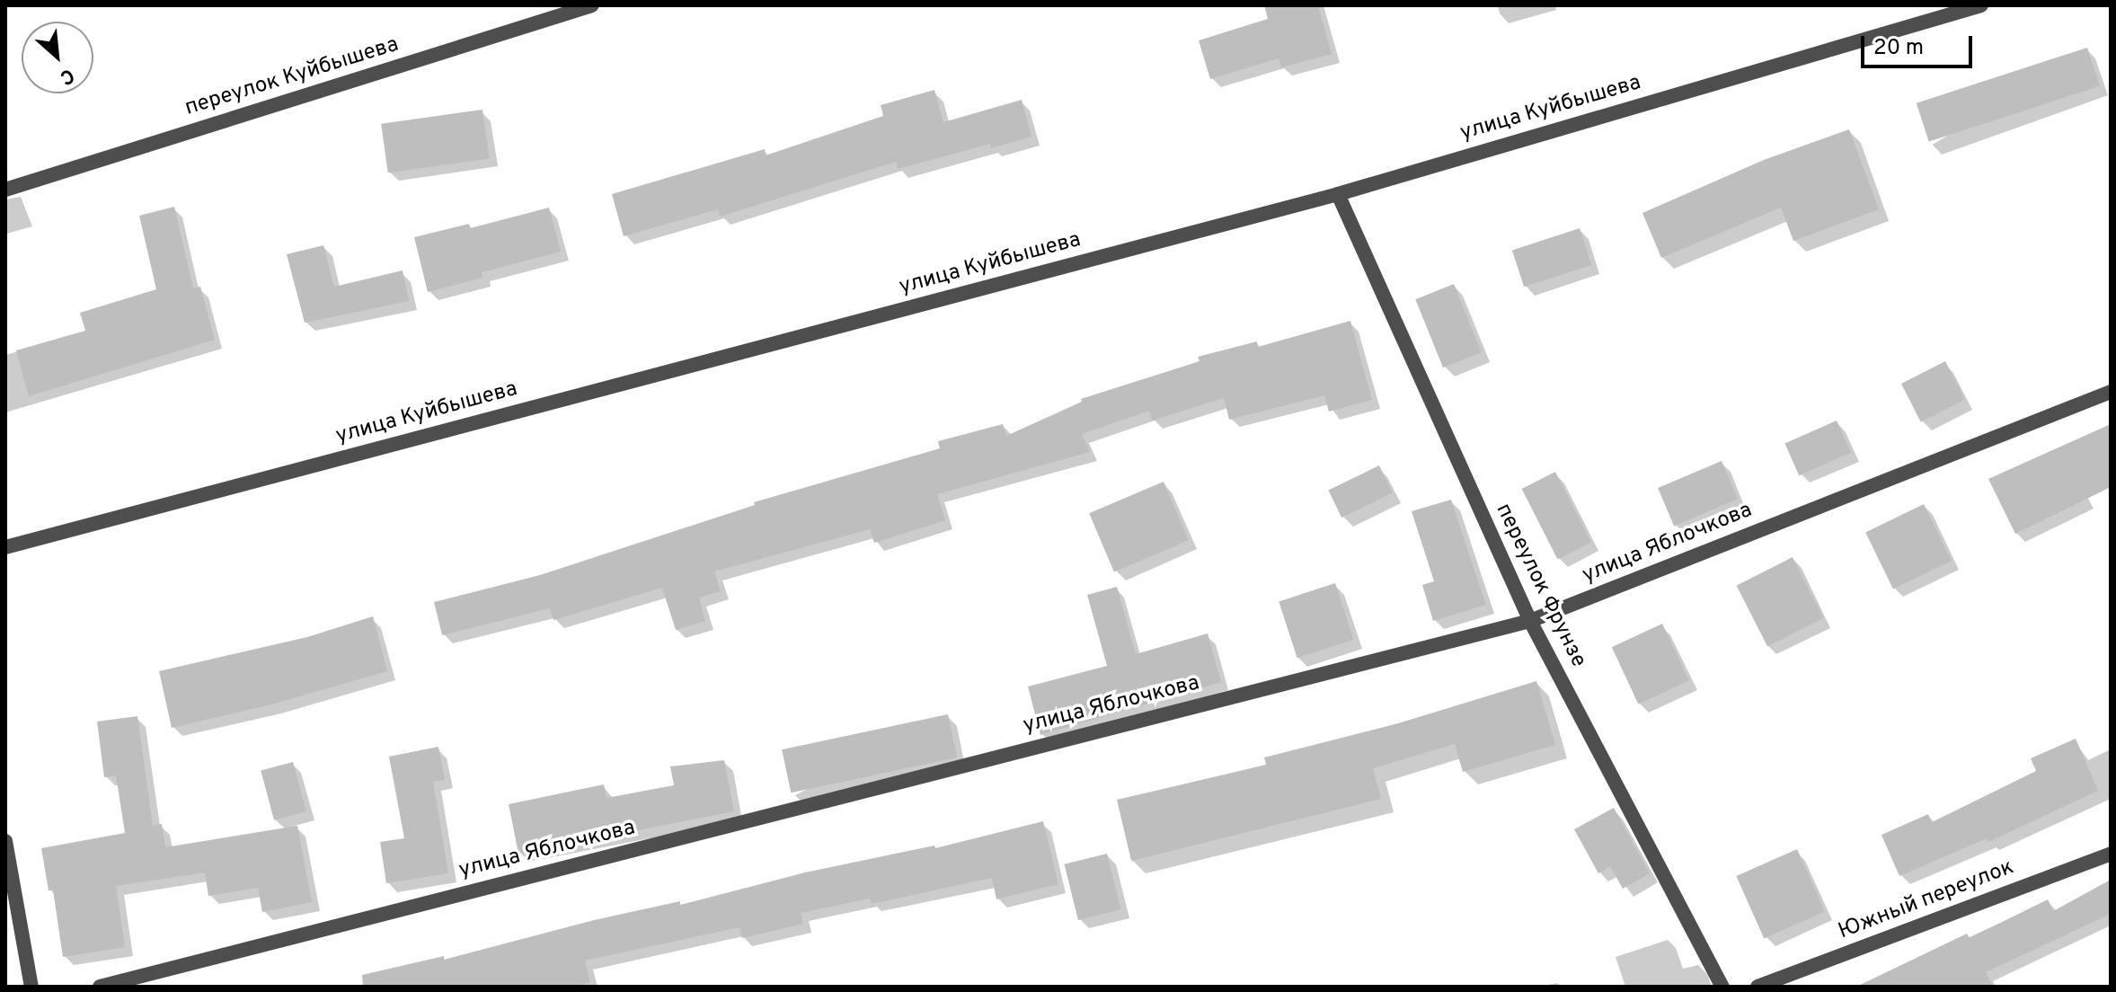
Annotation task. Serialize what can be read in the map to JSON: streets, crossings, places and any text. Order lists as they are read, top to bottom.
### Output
{
  "streets": {
    "street": [
      "переулок Куйбышева",
      "улица Куйбышева",
      "улица Яблочкова",
      "переулок Фрунзе",
      "Южный переулок"
    ]
  },
  "crossings": [
    ["улица Куйбышева", "переулок Фрунзе"],
    ["улица Яблочкова", "переулок Фрунзе"]
  ],
  "scale_bar": "20 m",
  "north": "bottom right"
}
